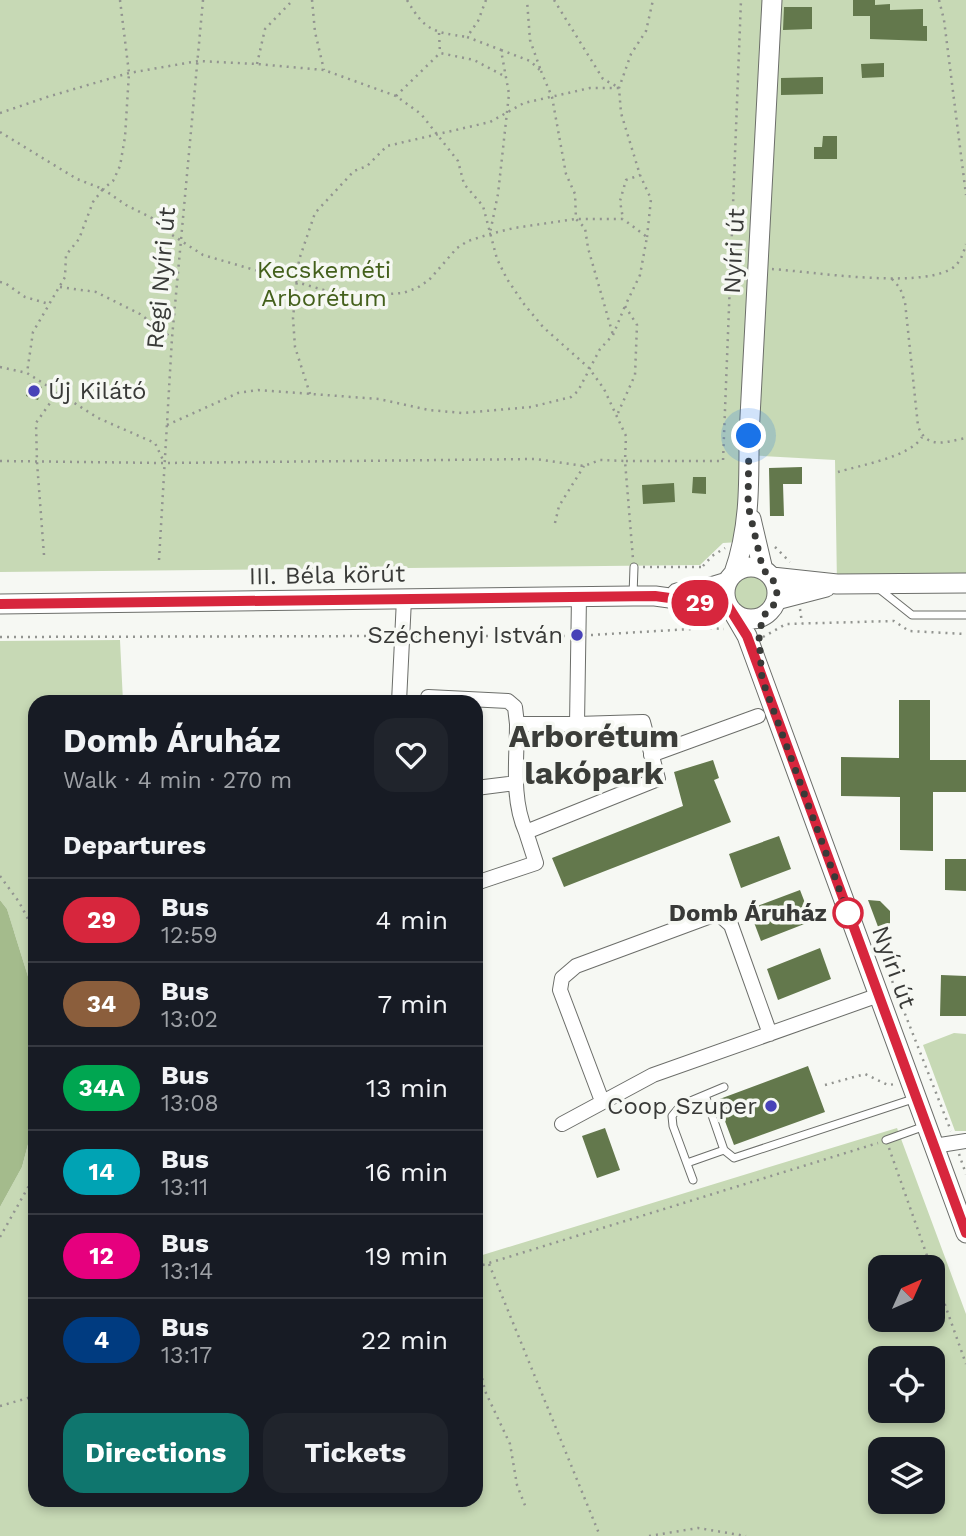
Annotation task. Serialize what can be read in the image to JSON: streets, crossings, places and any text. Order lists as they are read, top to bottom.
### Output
{
  "streets": {
    "street": ["Nyíri út", "III. Béla körút"],
    "path": ["Régi Nyíri út"]
  },
  "crossings": [
    ["Nyíri út", "III. Béla körút"]
  ],
  "districts": ["Arborétum lakópark"],
  "parks": ["Kecskeméti Arborétum"],
  "places": [
    "Új Kilátó",
    "Széchenyi István",
    "Domb Áruház",
    "Coop Szuper"
  ],
  "lines": ["bus line 29"],
  "north": "top right",
  "page": {
    "on_map": "29",
    "heading": [
      ["Domb Áruház", "Walk · 4 min · 270 m"],
      "Departures"
    ],
    "list": [
      {
        "mark": "29",
        "name": "Bus",
        "note": "12:59",
        "value": "4 min"
      },
      {
        "mark": "34",
        "name": "Bus",
        "note": "13:02",
        "value": "7 min"
      },
      {
        "mark": "34A",
        "name": "Bus",
        "note": "13:08",
        "value": "13 min"
      },
      {
        "mark": "14",
        "name": "Bus",
        "note": "13:11",
        "value": "16 min"
      },
      {
        "mark": "12",
        "name": "Bus",
        "note": "13:14",
        "value": "19 min"
      },
      {
        "mark": "4",
        "name": "Bus",
        "note": "13:17",
        "value": "22 min"
      }
    ],
    "buttons": ["Directions", "Tickets"]
  }
}
